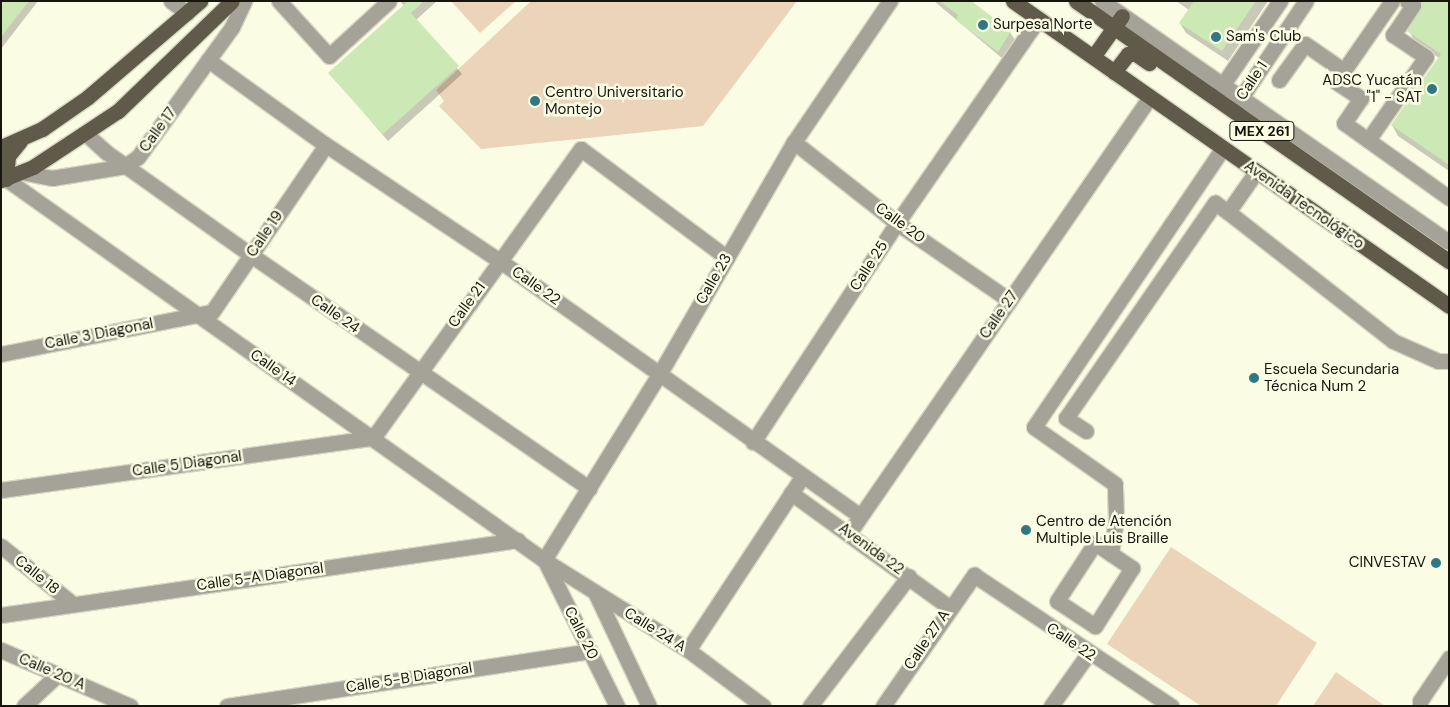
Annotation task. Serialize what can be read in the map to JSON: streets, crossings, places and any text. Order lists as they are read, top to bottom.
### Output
{
  "streets": {
    "main road": ["MEX 261", "Avenida Tecnológico"],
    "street": [
      "Calle 1",
      "Calle 17",
      "Calle 20",
      "Calle 19",
      "Calle 25",
      "Calle 23",
      "Calle 22",
      "Calle 21",
      "Calle 24",
      "Calle 27",
      "Calle 3 Diagonal",
      "Calle 14",
      "Calle 5 Diagonal",
      "Avenida 22",
      "Calle 18",
      "Calle 5-A Diagonal",
      "Calle 24 A",
      "Calle 27 A",
      "Calle 20 A",
      "Calle 5-B Diagonal"
    ]
  },
  "crossings": [
    ["Calle 1", "MEX 261"],
    ["Calle 17", "Calle 22"],
    ["Calle 17", "Calle 24"],
    ["Avenida Tecnológico", "Calle 25"],
    ["Avenida Tecnológico", "Calle 27"],
    ["Calle 20", "Calle 25"],
    ["Calle 20", "Calle 23"],
    ["Calle 20", "Calle 27"],
    ["Calle 20", "Calle 14"],
    ["Calle 20", "Calle 24 A"],
    ["Calle 20", "Calle 5-B Diagonal"],
    ["Calle 19", "Calle 22"],
    ["Calle 19", "Calle 24"],
    ["Calle 19", "Calle 3 Diagonal"],
    ["Calle 19", "Calle 14"],
    ["Calle 25", "Calle 22"],
    ["Calle 23", "Calle 22"],
    ["Calle 23", "Calle 21"],
    ["Calle 23", "Calle 24"],
    ["Calle 23", "Calle 14"],
    ["Calle 23", "Calle 24 A"],
    ["Calle 22", "Calle 21"],
    ["Calle 22", "Calle 27"],
    ["Calle 22", "Calle 27 A"],
    ["Calle 21", "Calle 24"],
    ["Calle 21", "Calle 14"],
    ["Calle 21", "Calle 5 Diagonal"],
    ["Calle 27", "Avenida 22"],
    ["Calle 3 Diagonal", "Calle 14"],
    ["Calle 14", "Calle 5 Diagonal"],
    ["Calle 14", "Calle 5-A Diagonal"],
    ["Calle 14", "Calle 24 A"],
    ["Avenida 22", "Calle 27 A"],
    ["Calle 18", "Calle 5-A Diagonal"]
  ],
  "places": [
    "Surpesa Norte",
    "Sam's Club",
    "ADSC Yucatán \"1\" - SAT",
    "Centro Universitario Montejo",
    "Escuela Secundaria Técnica Num 2",
    "Centro de Atención Multiple Luis Braille",
    "CINVESTAV"
  ]
}
